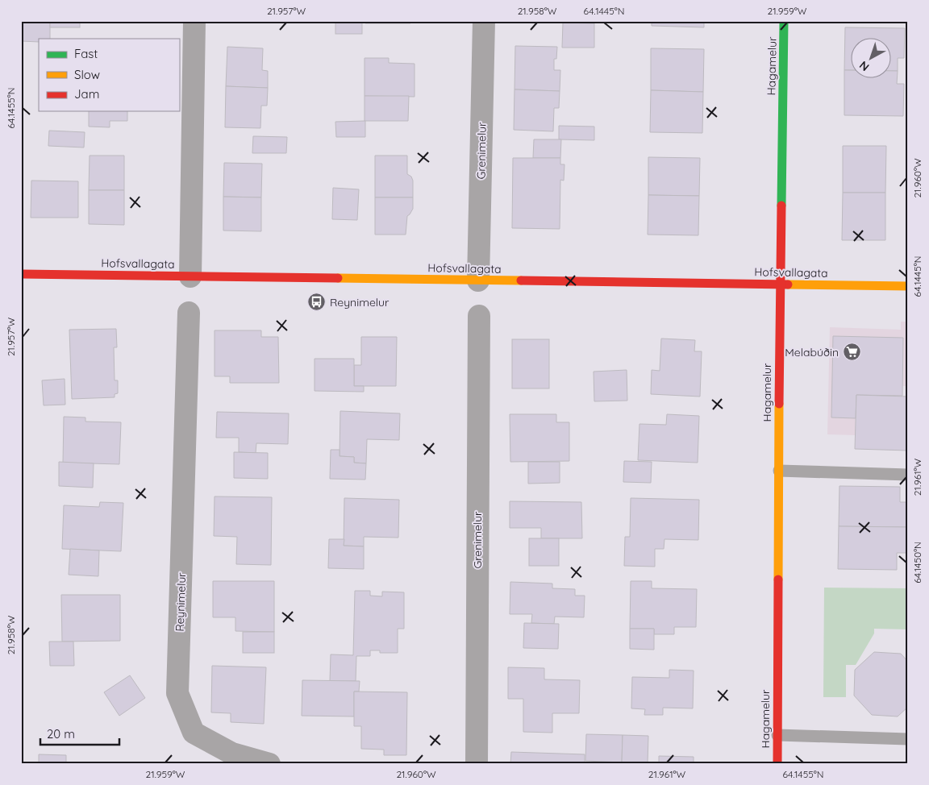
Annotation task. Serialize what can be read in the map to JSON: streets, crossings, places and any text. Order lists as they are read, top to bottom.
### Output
{
  "streets": {
    "street": [
      "Hagamelur",
      "Grenimelur",
      "Hofsvallagata",
      "Reynimelur"
    ]
  },
  "crossings": [
    ["Hagamelur", "Hofsvallagata"],
    ["Grenimelur", "Hofsvallagata"]
  ],
  "places": {
    "bus stop": ["Reynimelur"],
    "supermarket": ["Melabúðin"]
  },
  "legend": ["Fast", "Slow", "Jam"],
  "scale_bar": "20 m",
  "north": "bottom left",
  "coordinates": [
    "21.957°W",
    "21.958°W",
    "64.1445°N",
    "21.959°W",
    "64.1455°N",
    "21.960°W",
    "21.961°W",
    "64.1450°N"
  ]
}
